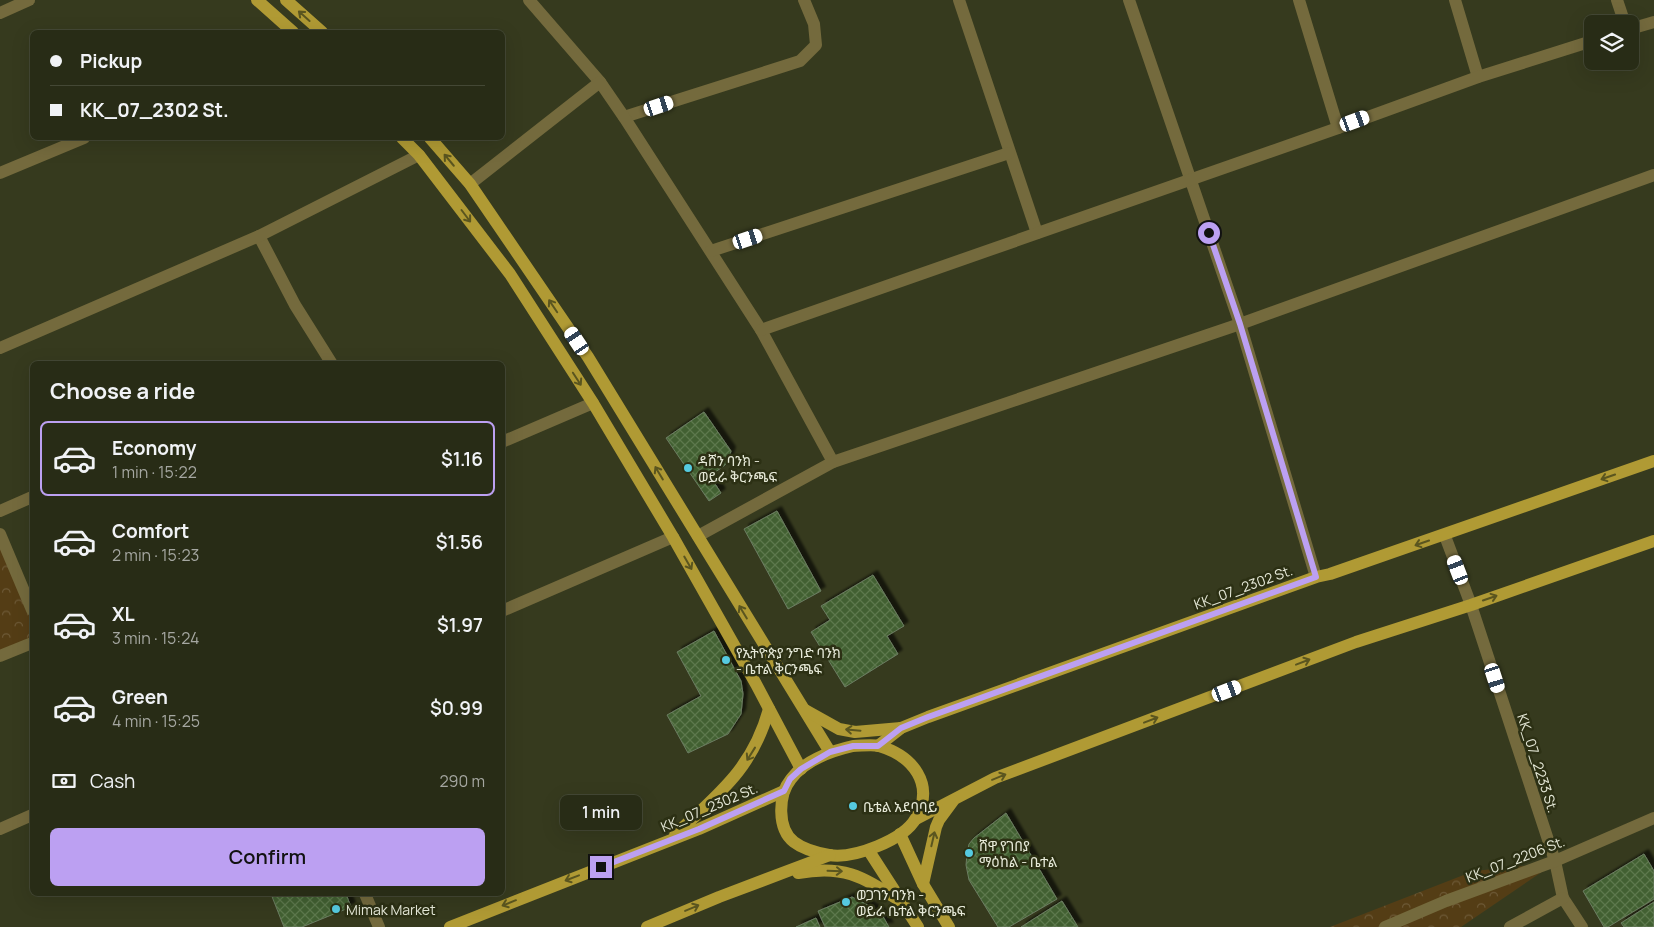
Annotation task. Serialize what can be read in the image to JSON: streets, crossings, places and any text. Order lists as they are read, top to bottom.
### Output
{
  "streets": {
    "main road": ["KK_07_2302 St."],
    "street": ["KK_07_2233 St.", "KK_07_2206 St."]
  },
  "crossings": [
    ["KK_07_2302 St.", "KK_07_2233 St."],
    ["KK_07_2233 St.", "KK_07_2206 St."]
  ],
  "places": [
    "ዳሸን ባንክ - ወይራ ቅርንጫፍ",
    "የኢትዮጵያ ንግድ ባንክ - ቤተል ቅርንጫፍ",
    "ቤቴል አደባባይ",
    "ሸዋ የገበያ ማዕከል - ቤተል",
    "ወጋገን ባንክ - ወይራ ቤተል ቅርንጫፍ",
    "Mimak Market"
  ],
  "page": {
    "banner": ["Pickup", "KK_07_2302 St."],
    "heading": "Choose a ride",
    "list": [
      {
        "name": "Economy",
        "note": "1 min · 15:22",
        "value": "$1.16"
      },
      {
        "name": "Comfort",
        "note": "2 min · 15:23",
        "value": "$1.56"
      },
      {
        "name": "XL",
        "note": "3 min · 15:24",
        "value": "$1.97"
      },
      {
        "name": "Green",
        "note": "4 min · 15:25",
        "value": "$0.99"
      }
    ],
    "pay": ["Cash", "290 m"],
    "bubble": "1 min",
    "buttons": "Confirm"
  }
}
